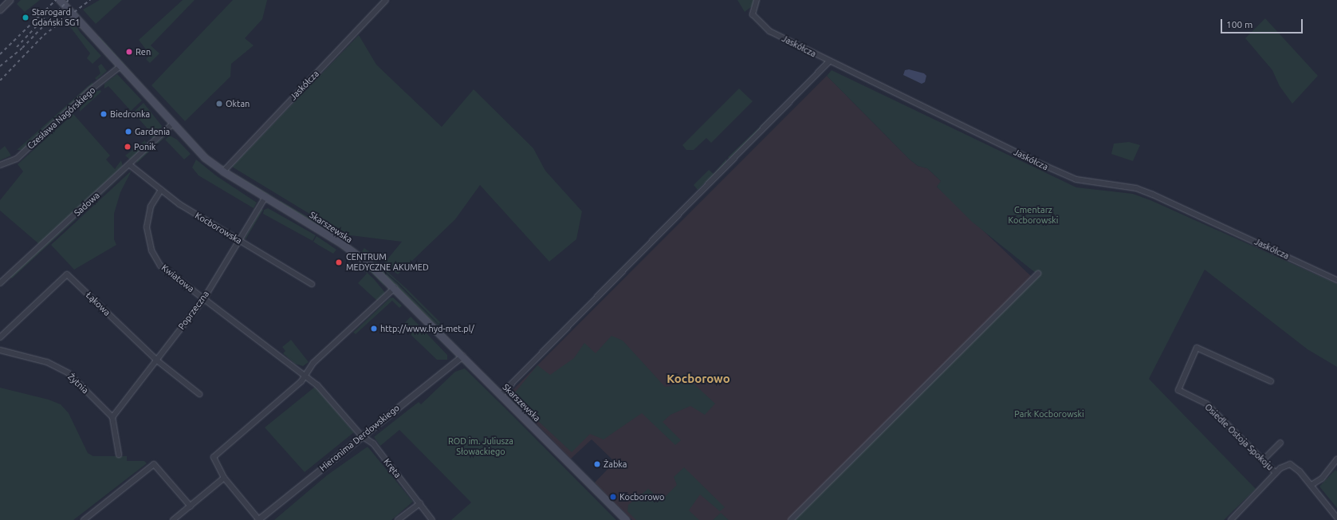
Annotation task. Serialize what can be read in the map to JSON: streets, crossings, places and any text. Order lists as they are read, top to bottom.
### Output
{
  "streets": {
    "main road": ["Skarszewska"],
    "street": [
      "Jaskółcza",
      "Czesława Nagórskiego",
      "Sadowa",
      "Kocborowska",
      "Kwiatowa",
      "Łąkowa",
      "Poprzeczna",
      "Żytnia",
      "Osiedle Ostoja Spokoju",
      "Hieronima Derdowskiego",
      "Kręta"
    ]
  },
  "crossings": [
    ["Jaskółcza", "Skarszewska"],
    ["Czesława Nagórskiego", "Skarszewska"],
    ["Sadowa", "Skarszewska"],
    ["Sadowa", "Kocborowska"],
    ["Skarszewska", "Poprzeczna"],
    ["Skarszewska", "Hieronima Derdowskiego"],
    ["Kocborowska", "Kwiatowa"],
    ["Kocborowska", "Poprzeczna"],
    ["Kwiatowa", "Poprzeczna"],
    ["Kwiatowa", "Kręta"],
    ["Łąkowa", "Poprzeczna"],
    ["Poprzeczna", "Żytnia"],
    ["Hieronima Derdowskiego", "Kręta"]
  ],
  "districts": ["Kocborowo"],
  "parks": ["Cmentarz Kocborowski", "Park Kocborowski", "ROD im. Juliusza Słowackiego"],
  "places": [
    "Starogard Gdański SG1",
    "Ren",
    "Oktan",
    "Biedronka",
    "Gardenia",
    "Ponik",
    "CENTRUM MEDYCZNE AKUMED",
    "http://www.hyd-met.pl/",
    "Żabka",
    "Kocborowo"
  ],
  "scale_bar": "100 m"
}
